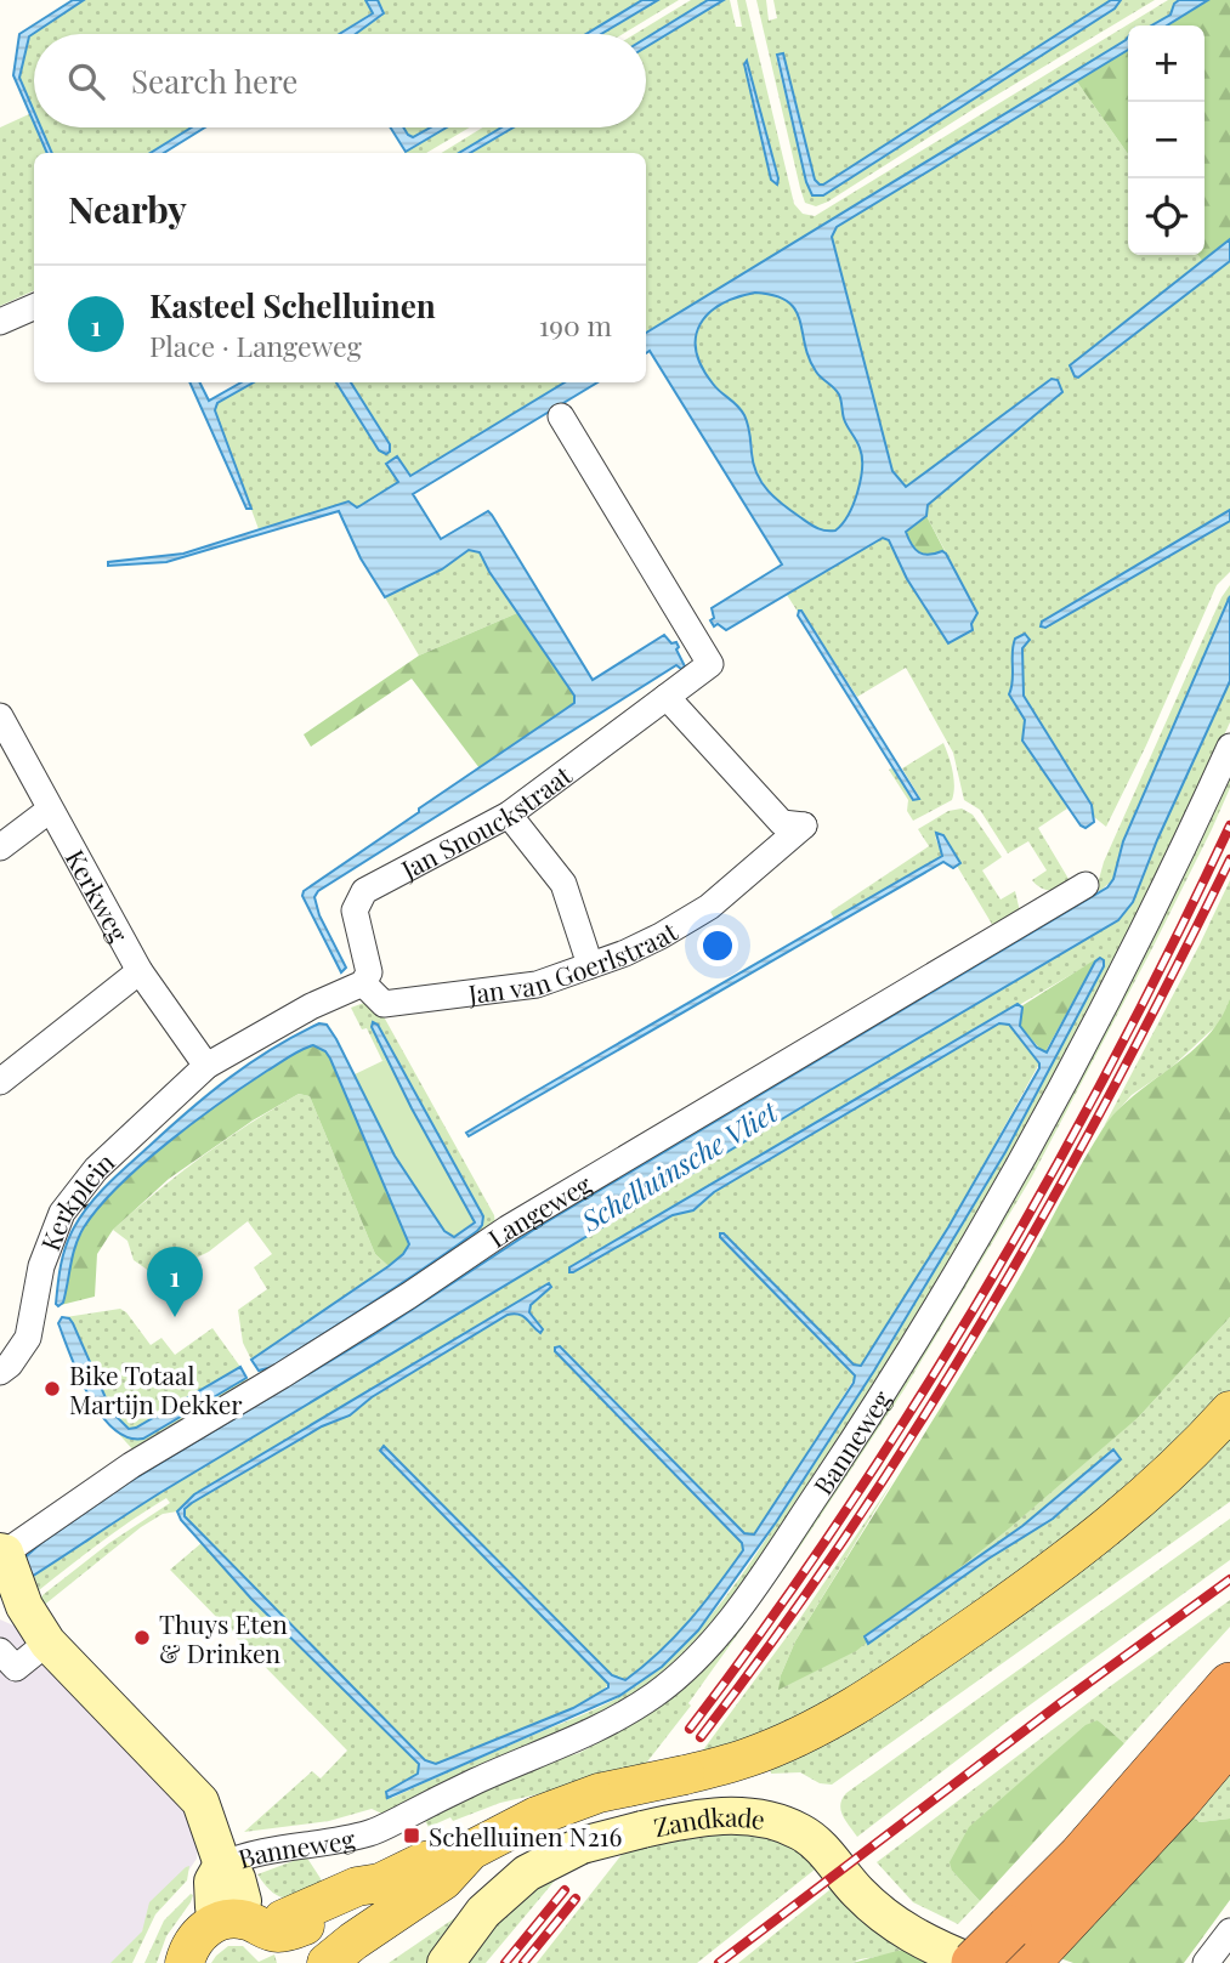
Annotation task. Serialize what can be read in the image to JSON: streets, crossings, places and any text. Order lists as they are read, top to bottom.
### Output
{
  "streets": {
    "street": [
      "Jan Snouckstraat",
      "Kerkweg",
      "Jan van Goerlstraat",
      "Kerkplein",
      "Langeweg",
      "Banneweg",
      "Zandkade"
    ]
  },
  "crossings": [
    ["Jan Snouckstraat", "Jan van Goerlstraat"],
    ["Kerkweg", "Kerkplein"]
  ],
  "water": ["Schelluinsche Vliet"],
  "places": {
    "other": ["Bike Totaal Martijn Dekker", "Thuys Eten & Drinken"],
    "transit": ["Schelluinen N216"]
  },
  "page": {
    "map_buttons": ["+", "−"],
    "search": "Search here",
    "heading": "Nearby",
    "list": [
      {
        "mark": "1",
        "name": "Kasteel Schelluinen",
        "note": "Place · Langeweg",
        "value": "190 m"
      }
    ],
    "pins": "1"
  }
}
